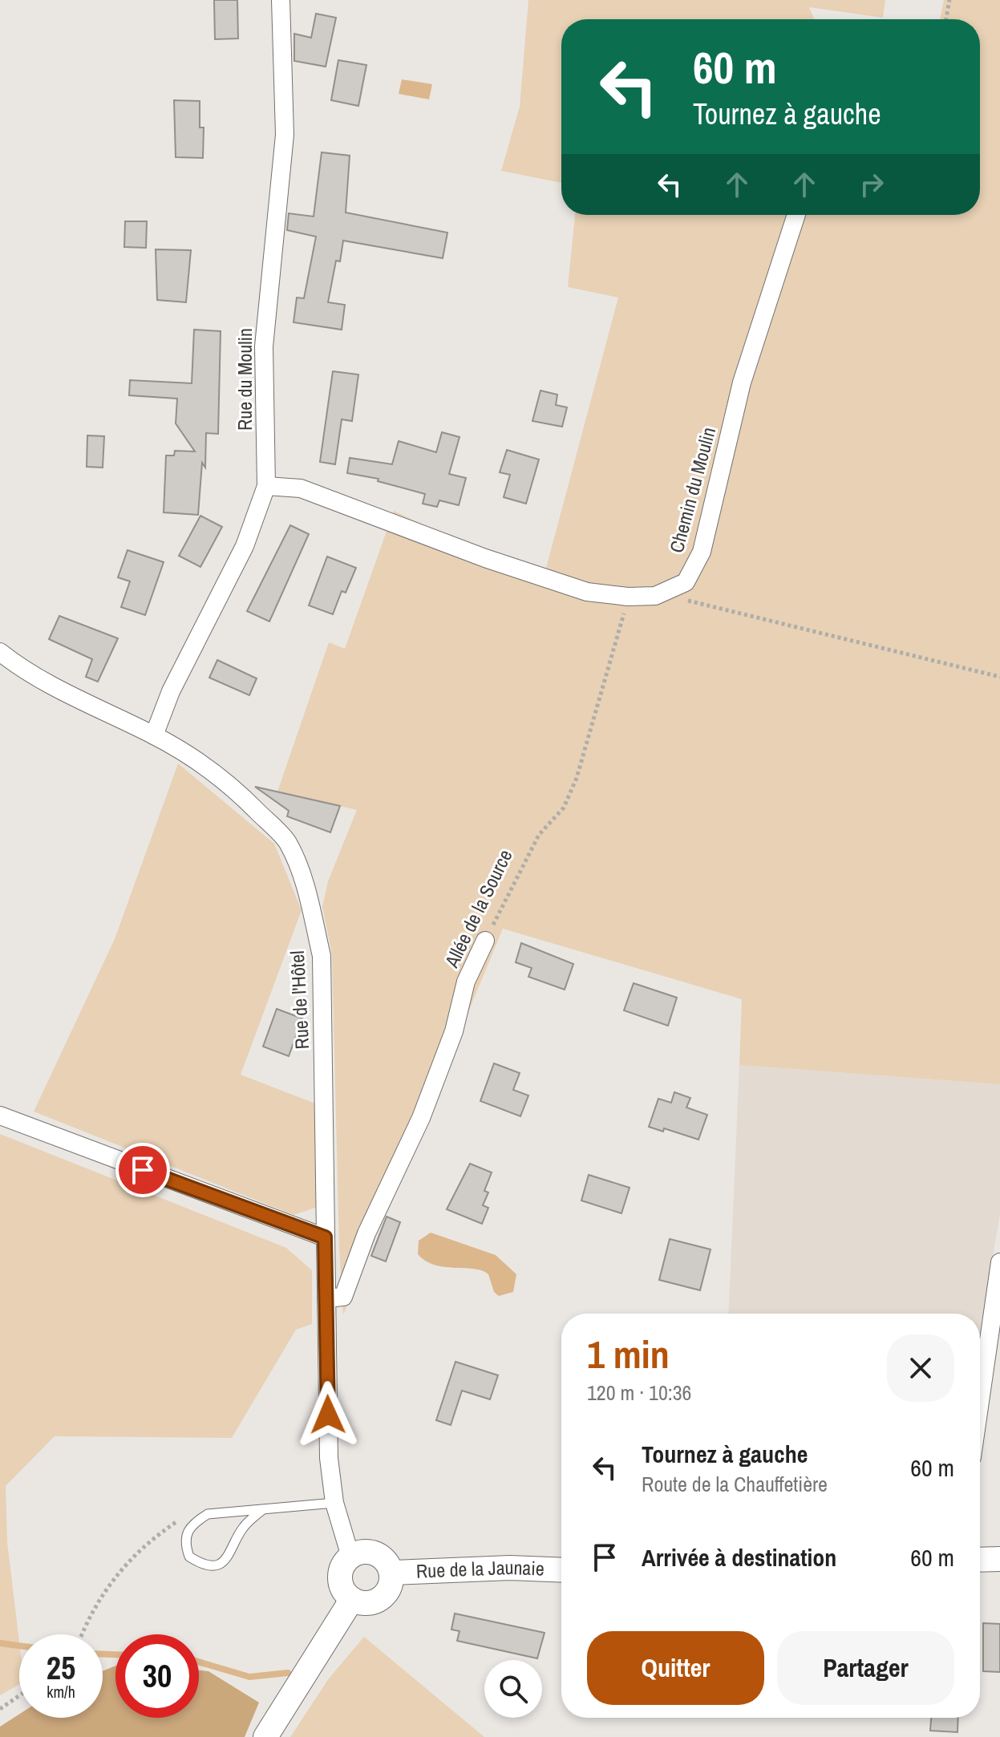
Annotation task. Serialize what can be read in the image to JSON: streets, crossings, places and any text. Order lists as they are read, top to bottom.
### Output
{
  "streets": {
    "main road": ["Rue de la Jaunaie"],
    "street": [
      "Rue du Moulin",
      "Chemin du Moulin",
      "Allée de la Source",
      "Rue de l'Hôtel"
    ]
  },
  "crossings": [
    ["Rue du Moulin", "Chemin du Moulin"],
    ["Rue du Moulin", "Rue de l'Hôtel"],
    ["Chemin du Moulin", "Allée de la Source"],
    ["Allée de la Source", "Rue de l'Hôtel"],
    ["Rue de l'Hôtel", "Rue de la Jaunaie"]
  ],
  "page": {
    "turn": ["60 m", "Tournez à gauche"],
    "heading": ["1 min", "120 m · 10:36"],
    "list": [
      {
        "name": "Tournez à gauche",
        "note": "Route de la Chauffetière",
        "value": "60 m"
      },
      {
        "name": "Arrivée à destination",
        "value": "60 m"
      }
    ],
    "buttons": ["Quitter", "Partager"],
    "speed": "25 km/h",
    "limit": "30"
  }
}
